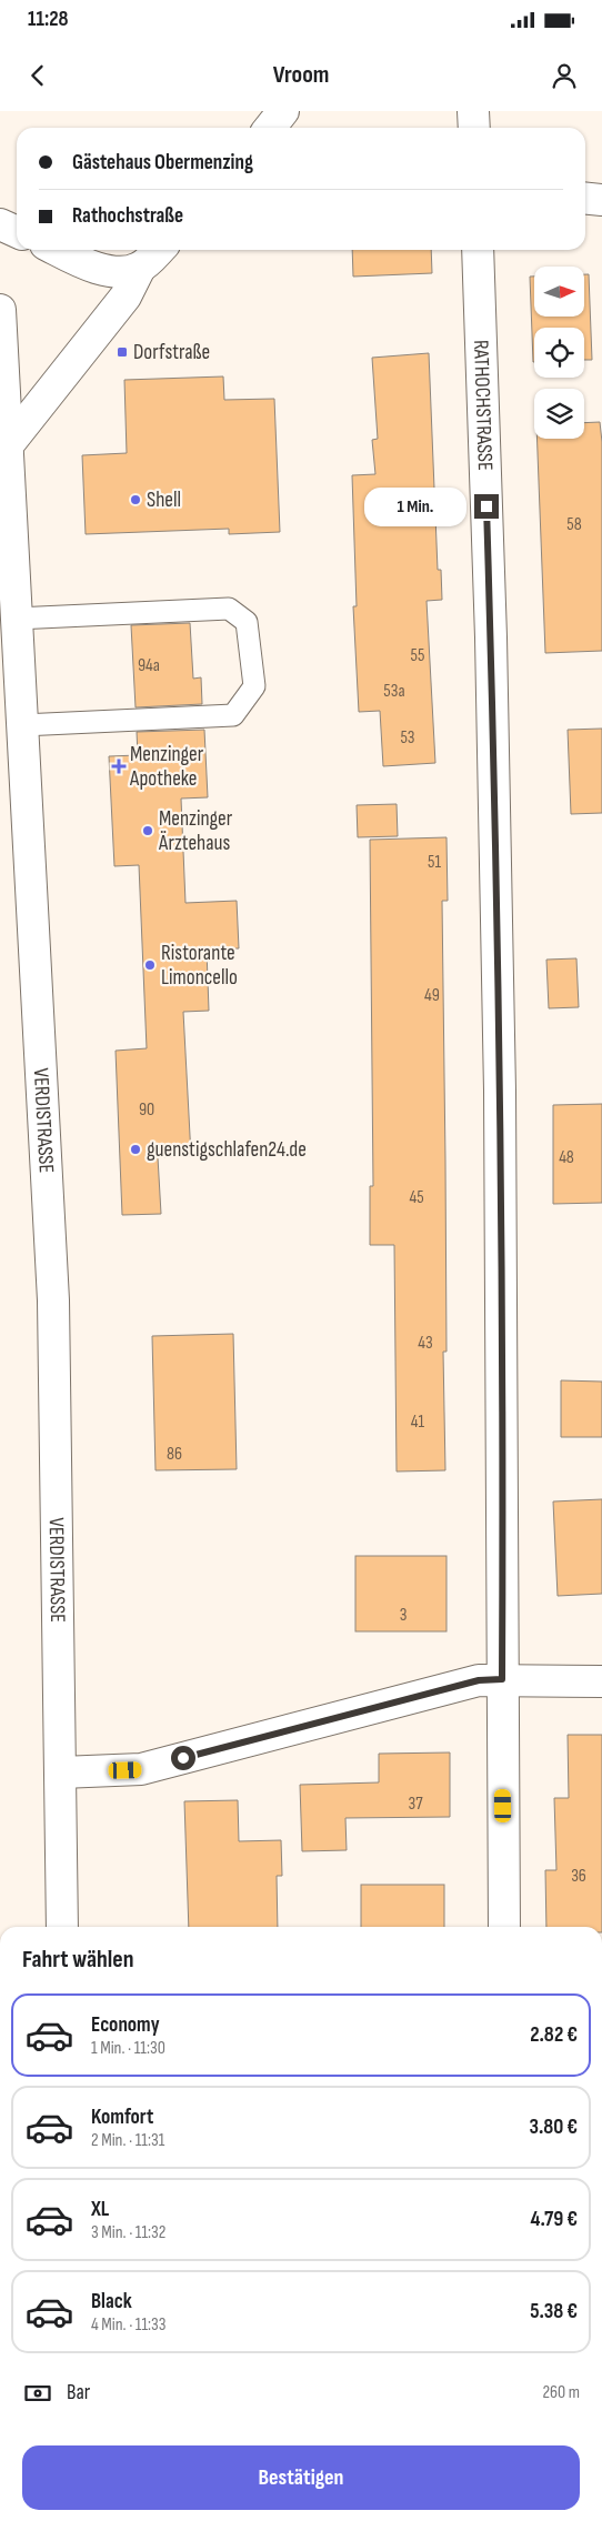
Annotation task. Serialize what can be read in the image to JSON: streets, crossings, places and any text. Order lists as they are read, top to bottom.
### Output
{
  "streets": {
    "street": ["RATHOCHSTRASSE", "VERDISTRASSE"]
  },
  "places": {
    "transit": ["Dorfstraße"],
    "other": [
      "Shell",
      "Menzinger Ärztehaus",
      "Ristorante Limoncello",
      "guenstigschlafen24.de"
    ],
    "health": ["Menzinger Apotheke"]
  },
  "house_numbers": [
    "58",
    "55",
    "94a",
    "53a",
    "53",
    "51",
    "49",
    "90",
    "48",
    "45",
    "43",
    "41",
    "86",
    "3",
    "37",
    "36"
  ],
  "north": "right",
  "page": {
    "status": "11:28",
    "header": "Vroom",
    "banner": ["Gästehaus Obermenzing", "Rathochstraße"],
    "bubble": "1 Min.",
    "heading": "Fahrt wählen",
    "list": [
      {
        "name": "Economy",
        "note": "1 Min. · 11:30",
        "value": "2.82 €"
      },
      {
        "name": "Komfort",
        "note": "2 Min. · 11:31",
        "value": "3.80 €"
      },
      {
        "name": "XL",
        "note": "3 Min. · 11:32",
        "value": "4.79 €"
      },
      {
        "name": "Black",
        "note": "4 Min. · 11:33",
        "value": "5.38 €"
      }
    ],
    "pay": ["Bar", "260 m"],
    "buttons": "Bestätigen"
  }
}
